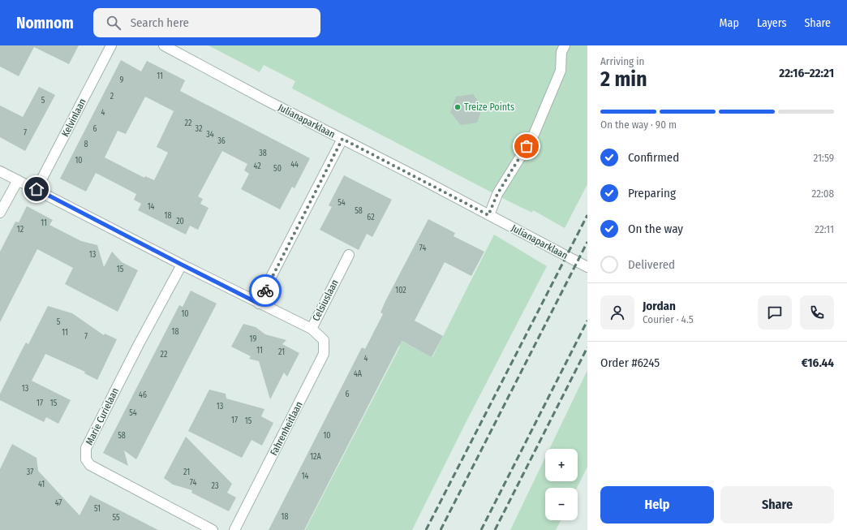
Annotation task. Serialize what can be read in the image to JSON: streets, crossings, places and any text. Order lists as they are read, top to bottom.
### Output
{
  "streets": {
    "street": [
      "Kelvinlaan",
      "Julianaparklaan",
      "Celsiuslaan",
      "Marie Curielaan",
      "Fahrenheitlaan"
    ]
  },
  "crossings": [
    ["Kelvinlaan", "Celsiuslaan"],
    ["Celsiuslaan", "Marie Curielaan"],
    ["Celsiuslaan", "Fahrenheitlaan"]
  ],
  "places": ["Treize Points"],
  "house_numbers": [
    "11",
    "9",
    "2",
    "5",
    "4",
    "22",
    "6",
    "32",
    "7",
    "34",
    "36",
    "8",
    "38",
    "10",
    "44",
    "42",
    "50",
    "54",
    "14",
    "58",
    "18",
    "62",
    "20",
    "11",
    "12",
    "74",
    "13",
    "15",
    "102",
    "10",
    "5",
    "18",
    "11",
    "7",
    "19",
    "11",
    "21",
    "22",
    "4",
    "4A",
    "13",
    "6",
    "46",
    "17",
    "15",
    "13",
    "54",
    "17",
    "15",
    "58",
    "10",
    "12A",
    "37",
    "21",
    "14",
    "74",
    "41",
    "23",
    "47",
    "51",
    "18",
    "55"
  ],
  "page": {
    "header": "Nomnom",
    "search": "Search here",
    "nav": ["Map", "Layers", "Share"],
    "heading": ["2 min", "Arriving in", "22:16–22:21"],
    "panel": [
      "Jordan",
      "Courier · 4.5",
      "Order #6245",
      "€16.44"
    ],
    "bar": "On the way · 90 m",
    "list": [
      ["Confirmed", "21:59"],
      ["Preparing", "22:08"],
      ["On the way", "22:11"],
      "Delivered"
    ],
    "map_buttons": ["+", "−"],
    "buttons": ["Help", "Share"]
  }
}
